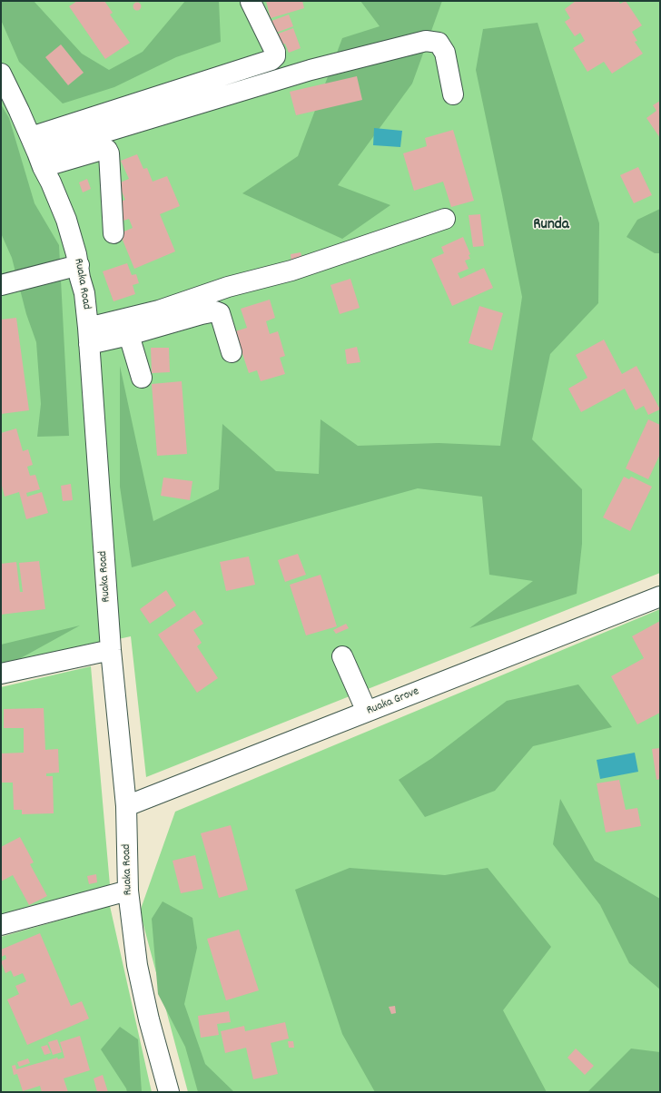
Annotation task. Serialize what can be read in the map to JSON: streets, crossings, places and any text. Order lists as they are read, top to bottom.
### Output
{
  "streets": {
    "street": ["Ruaka Road", "Ruaka Grove"]
  },
  "crossings": [
    ["Ruaka Road", "Ruaka Grove"]
  ],
  "districts": ["Runda"]
}
